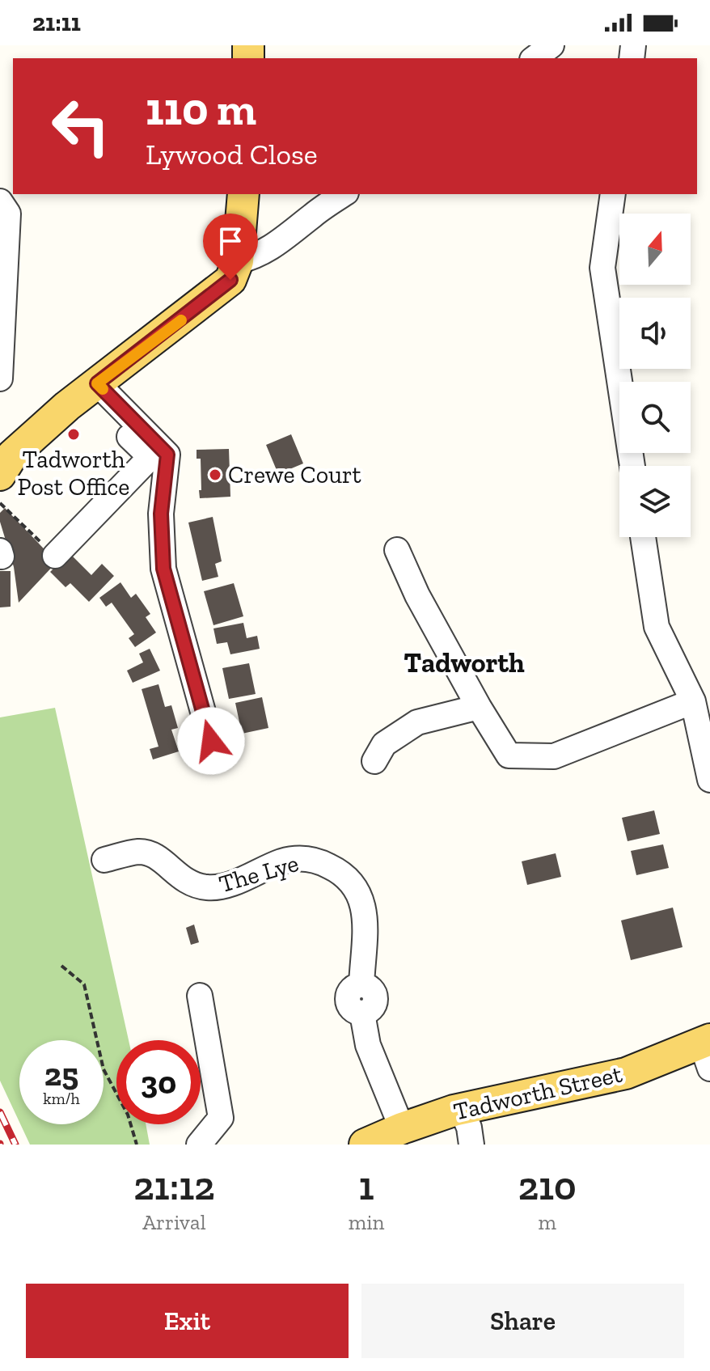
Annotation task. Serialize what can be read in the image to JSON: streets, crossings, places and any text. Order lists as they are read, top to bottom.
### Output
{
  "streets": {
    "main road": ["Tadworth Street"],
    "street": ["The Lye"]
  },
  "crossings": [
    ["The Lye", "Tadworth Street"]
  ],
  "districts": ["Tadworth"],
  "places": ["Tadworth Post Office", "Crewe Court"],
  "north": "top",
  "page": {
    "status": "21:11",
    "turn": ["110 m", "Lywood Close"],
    "speed": "25 km/h",
    "limit": "30",
    "eta": [
      "21:12",
      "Arrival",
      "1",
      "min",
      "210",
      "m"
    ],
    "buttons": ["Exit", "Share"]
  }
}
